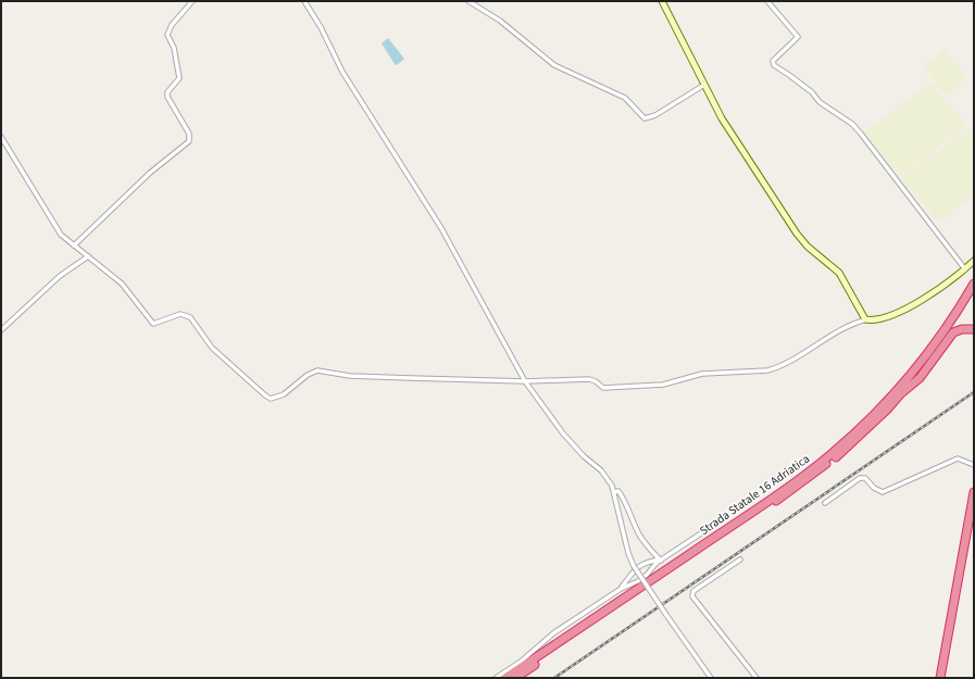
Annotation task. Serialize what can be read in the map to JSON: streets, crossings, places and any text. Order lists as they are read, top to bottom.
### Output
{
  "streets": {
    "highway": ["Strada Statale 16 Adriatica"]
  }
}
